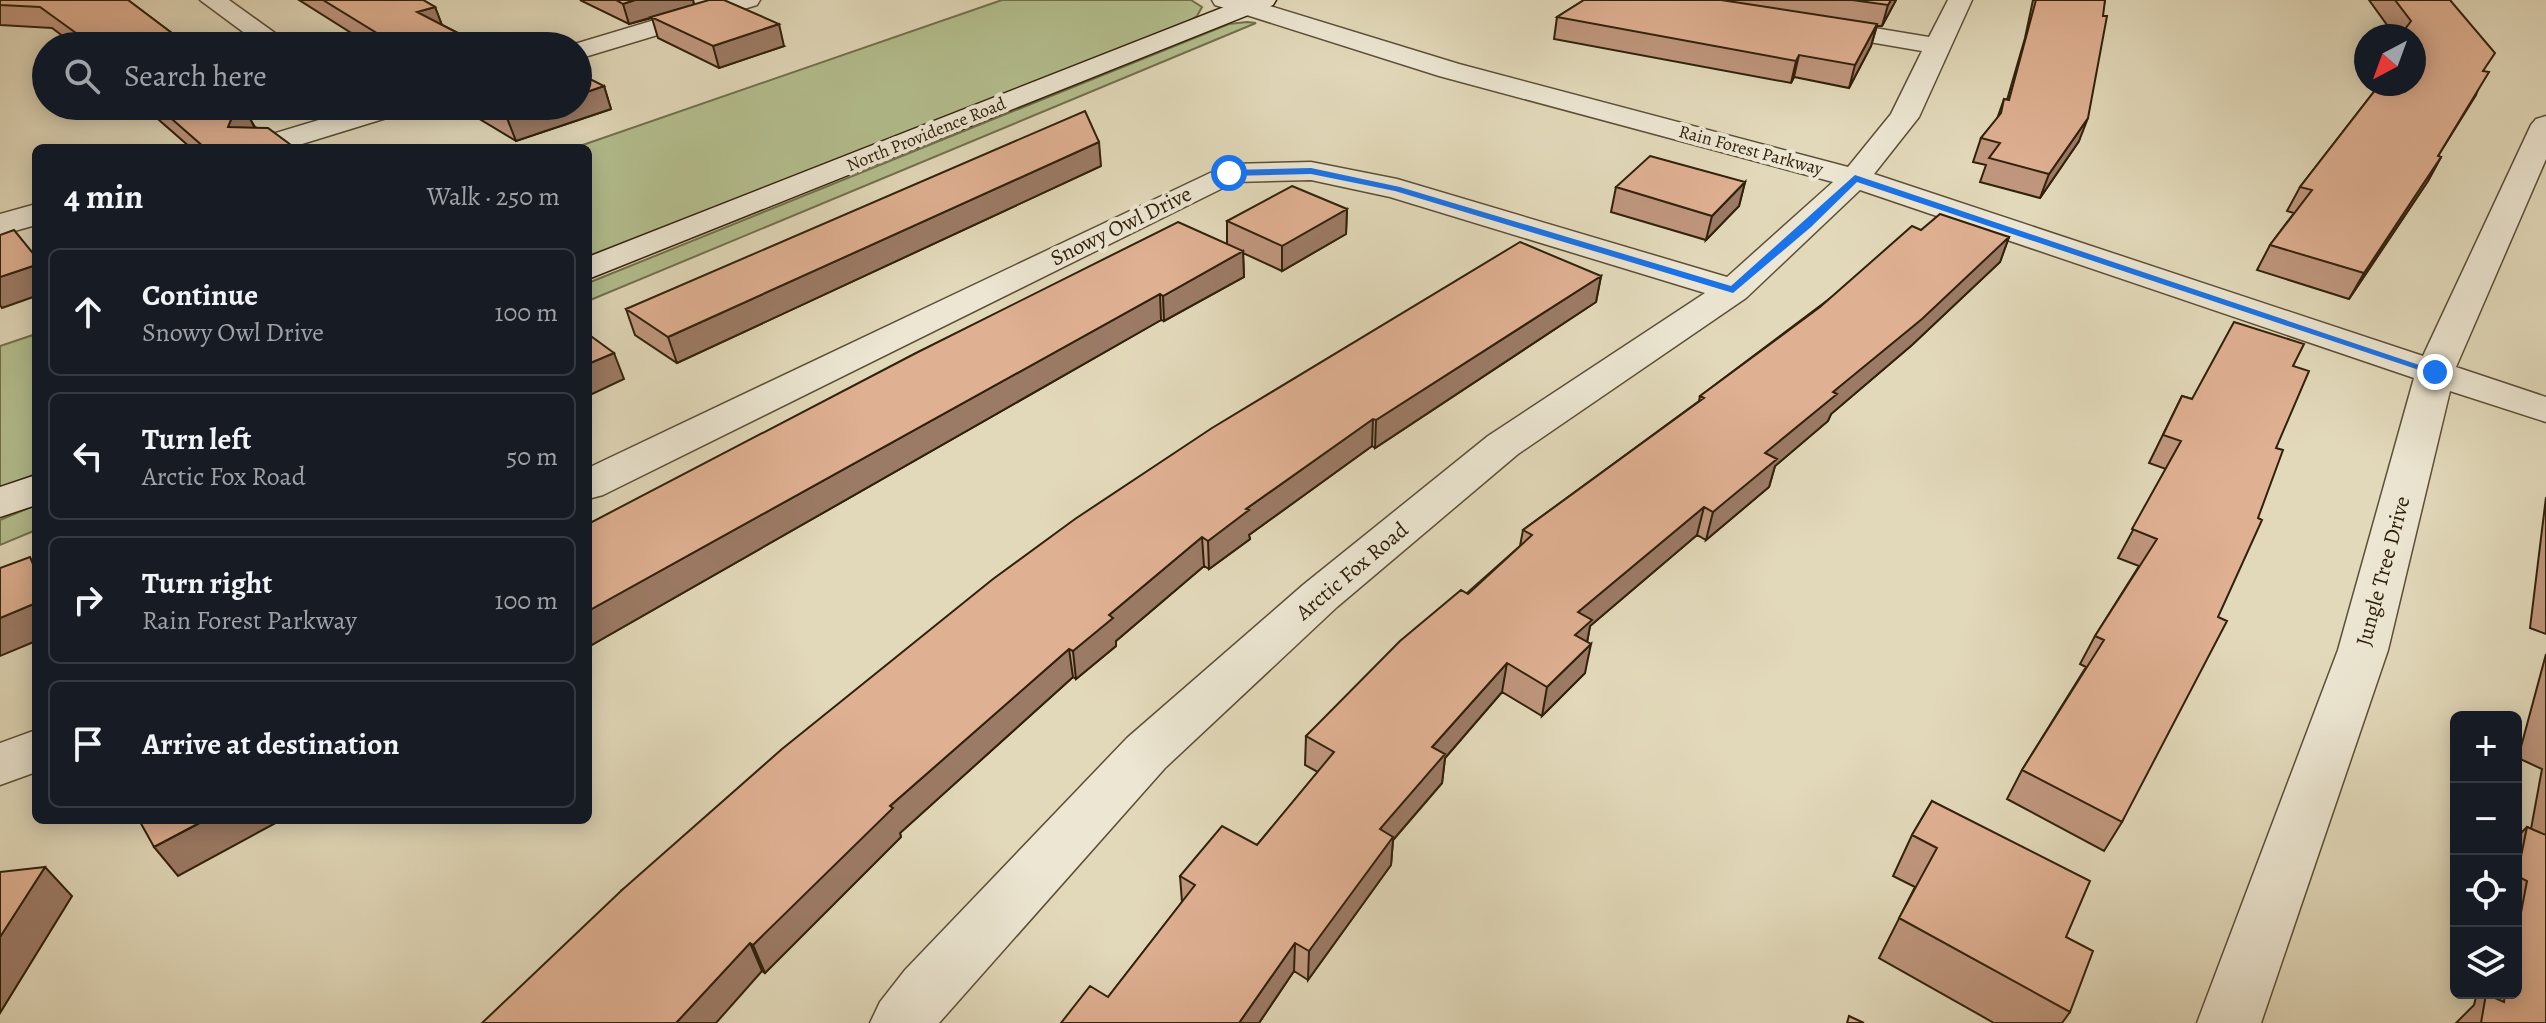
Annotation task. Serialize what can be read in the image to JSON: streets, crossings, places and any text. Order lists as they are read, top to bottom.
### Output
{
  "streets": {
    "street": [
      "North Providence Road",
      "Rain Forest Parkway",
      "Snowy Owl Drive",
      "Arctic Fox Road",
      "Jungle Tree Drive"
    ]
  },
  "crossings": [
    ["North Providence Road", "Rain Forest Parkway"],
    ["Rain Forest Parkway", "Arctic Fox Road"],
    ["Rain Forest Parkway", "Jungle Tree Drive"],
    ["Snowy Owl Drive", "Arctic Fox Road"]
  ],
  "north": "bottom left",
  "page": {
    "search": "Search here",
    "heading": ["4 min", "Walk · 250 m"],
    "list": [
      ["Continue", "Snowy Owl Drive", "100 m"],
      ["Turn left", "Arctic Fox Road", "50 m"],
      ["Turn right", "Rain Forest Parkway", "100 m"],
      "Arrive at destination"
    ],
    "map_buttons": ["+", "−"]
  }
}
